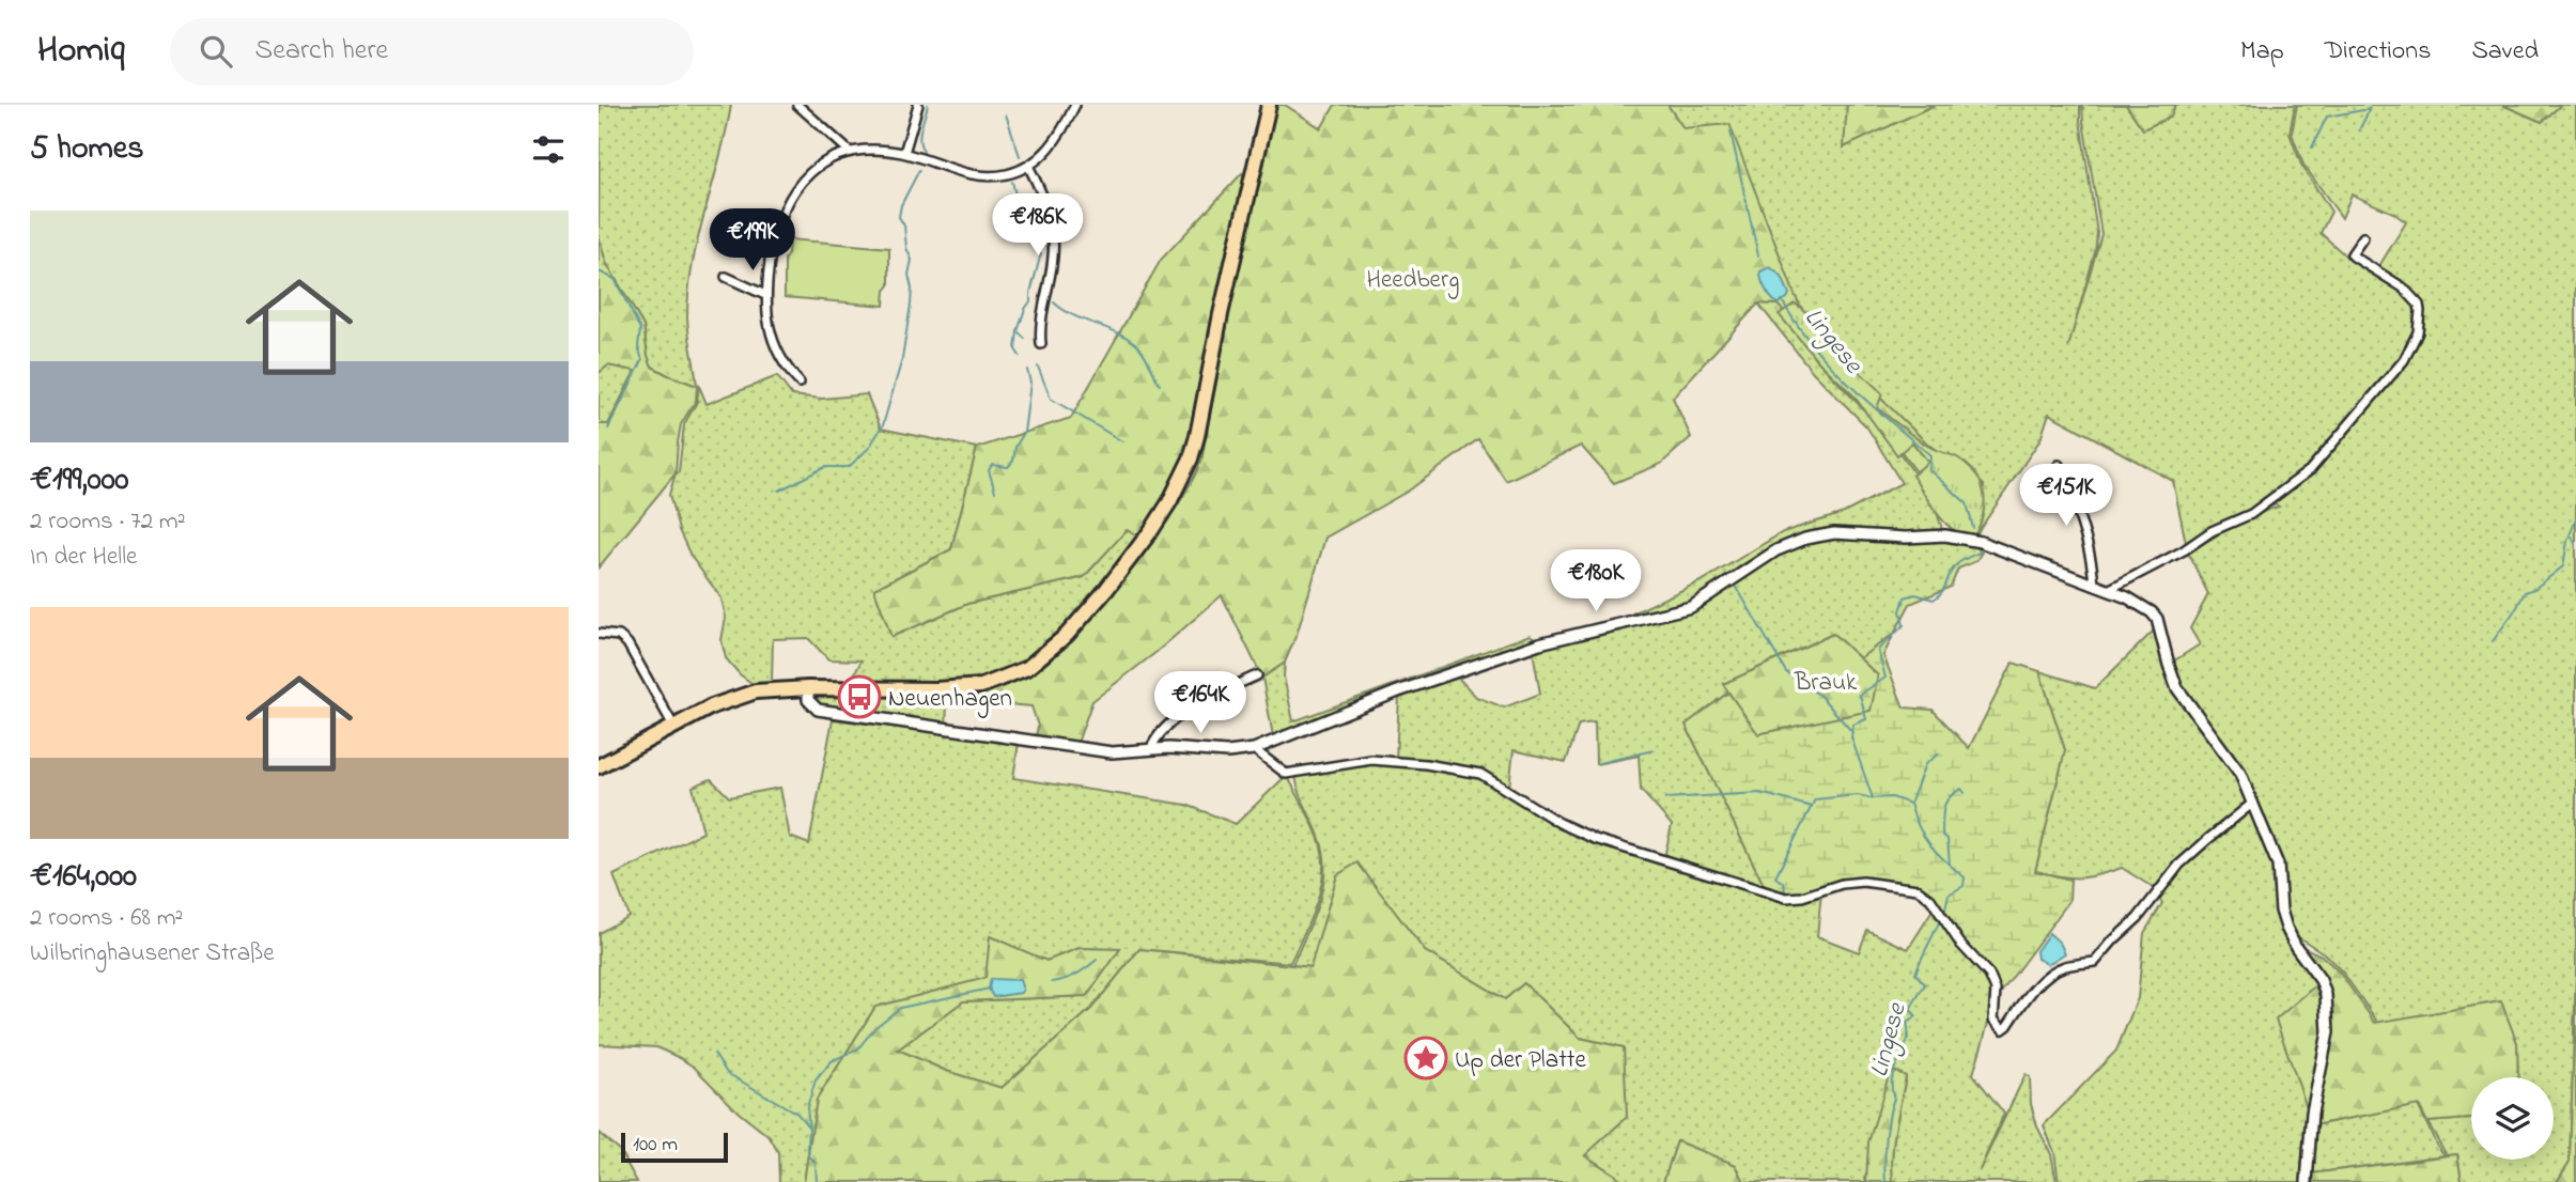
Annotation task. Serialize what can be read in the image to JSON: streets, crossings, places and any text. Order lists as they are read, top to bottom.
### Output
{
  "water": ["Lingese"],
  "parks": ["Heedberg", "Brauk"],
  "places": {
    "bus stop": ["Neuenhagen"],
    "place": ["Up der Platte"]
  },
  "scale_bar": "100 m",
  "page": {
    "header": "Homiq",
    "search": "Search here",
    "nav": ["Map", "Directions", "Saved"],
    "heading": "5 homes",
    "price": [
      "€186K",
      "€199K",
      "€151K",
      "€180K",
      "€164K"
    ],
    "list": [
      {
        "name": "€199,000",
        "note": "2 rooms · 72 m² · In der Helle"
      },
      {
        "name": "€164,000",
        "note": "2 rooms · 68 m² · Wilbringhausener Straße"
      }
    ],
    "scale": "100 m"
  }
}
